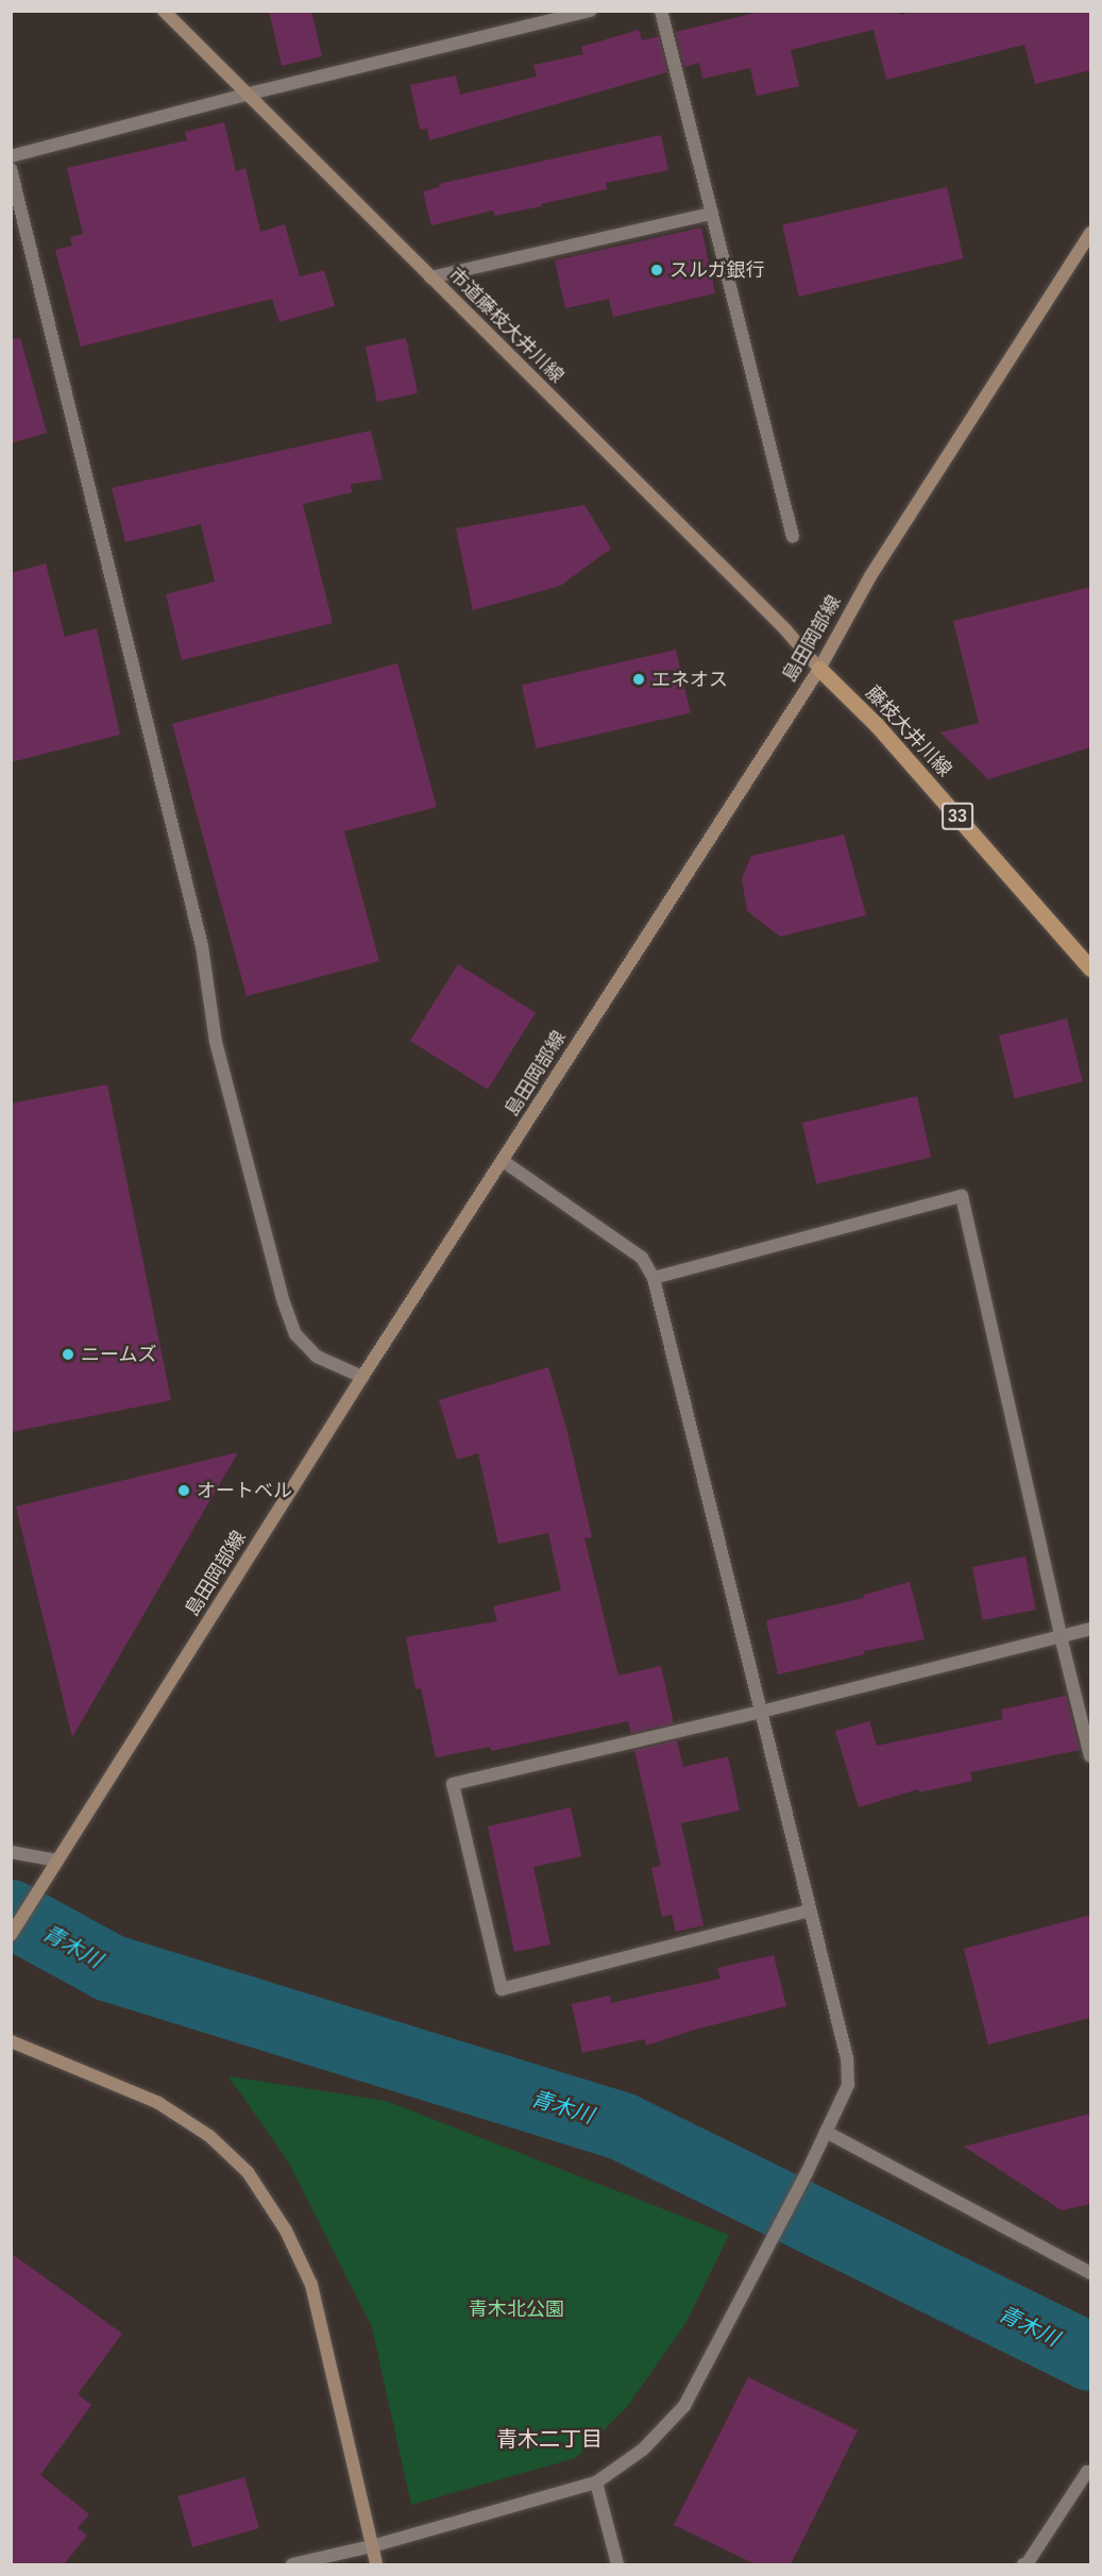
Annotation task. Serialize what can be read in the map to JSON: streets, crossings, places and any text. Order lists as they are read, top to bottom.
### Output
{
  "streets": {
    "main road": [
      "市道藤枝大井川線",
      "島田岡部線",
      "藤枝大井川線",
      "33"
    ]
  },
  "crossings": [
    ["市道藤枝大井川線", "島田岡部線"],
    ["市道藤枝大井川線", "藤枝大井川線"],
    ["島田岡部線", "藤枝大井川線"]
  ],
  "districts": ["青木二丁目"],
  "water": ["青木川"],
  "parks": ["青木北公園"],
  "places": [
    "スルガ銀行",
    "エネオス",
    "ニームズ",
    "オートベル"
  ]
}
